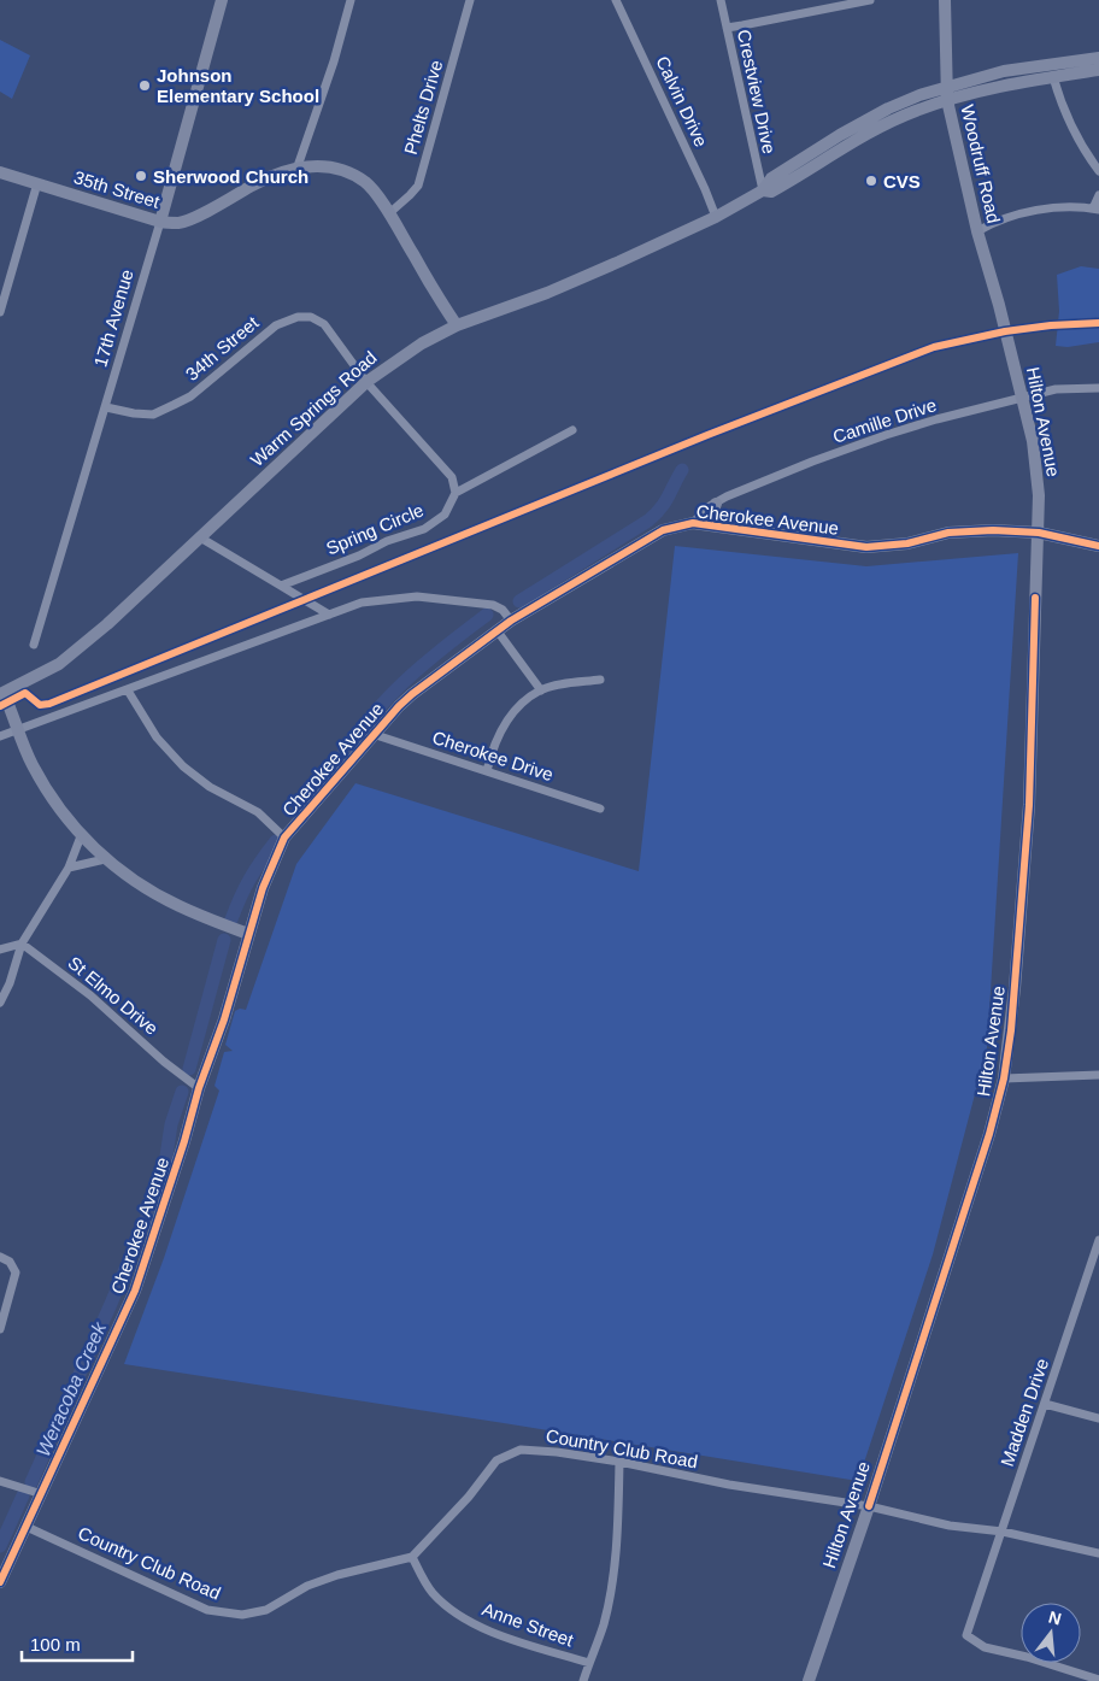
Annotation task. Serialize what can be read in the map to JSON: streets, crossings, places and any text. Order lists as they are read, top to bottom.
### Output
{
  "streets": {
    "street": [
      "Crestview Drive",
      "Calvin Drive",
      "Phelts Drive",
      "Woodruff Road",
      "35th Street",
      "17th Avenue",
      "34th Street",
      "Warm Springs Road",
      "Camille Drive",
      "Hilton Avenue",
      "Cherokee Avenue",
      "Spring Circle",
      "Cherokee Drive",
      "St Elmo Drive",
      "Madden Drive",
      "Country Club Road",
      "Anne Street"
    ]
  },
  "crossings": [
    ["Crestview Drive", "Warm Springs Road"],
    ["Calvin Drive", "Warm Springs Road"],
    ["Phelts Drive", "35th Street"],
    ["Woodruff Road", "Warm Springs Road"],
    ["Woodruff Road", "Hilton Avenue"],
    ["35th Street", "17th Avenue"],
    ["35th Street", "Warm Springs Road"],
    ["17th Avenue", "34th Street"],
    ["34th Street", "Warm Springs Road"],
    ["Camille Drive", "Hilton Avenue"],
    ["Camille Drive", "Cherokee Avenue"],
    ["Hilton Avenue", "Cherokee Avenue"],
    ["Hilton Avenue", "Country Club Road"],
    ["Cherokee Avenue", "Cherokee Drive"],
    ["Cherokee Avenue", "St Elmo Drive"],
    ["Cherokee Avenue", "Country Club Road"],
    ["Madden Drive", "Country Club Road"],
    ["Country Club Road", "Anne Street"]
  ],
  "water": ["Weracoba Creek"],
  "places": ["Johnson Elementary School", "Sherwood Church", "CVS"],
  "scale_bar": "100 m",
  "north": "top"
}
